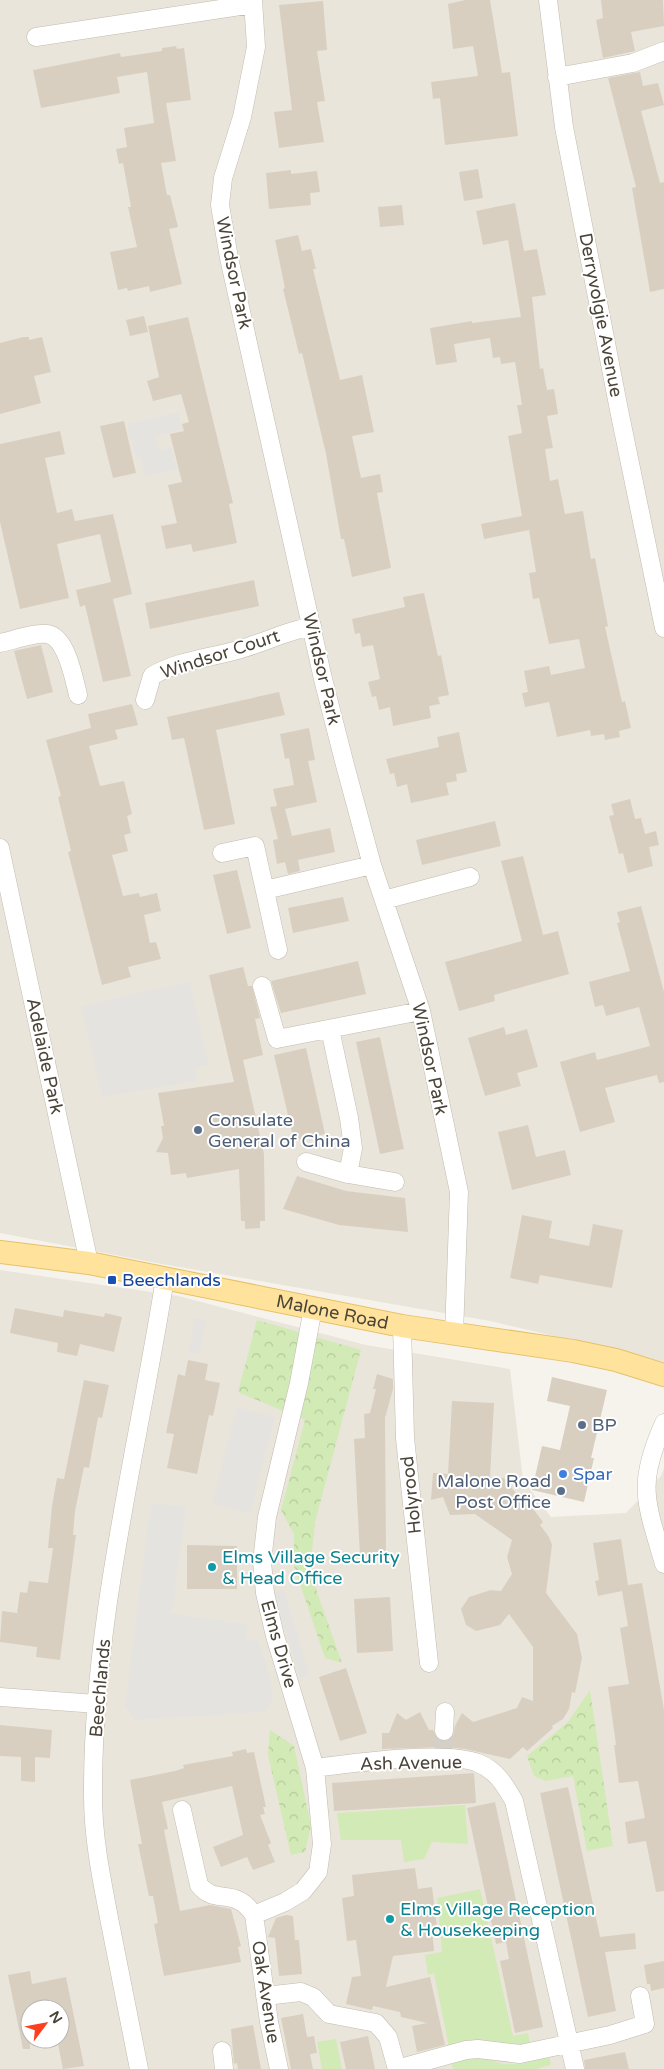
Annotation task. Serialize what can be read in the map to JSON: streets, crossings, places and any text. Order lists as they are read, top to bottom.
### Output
{
  "streets": {
    "main road": ["Malone Road"],
    "street": [
      "Windsor Park",
      "Derryvolgie Avenue",
      "Windsor Court",
      "Adelaide Park",
      "Holyrood",
      "Elms Drive",
      "Beechlands",
      "Ash Avenue",
      "Oak Avenue"
    ]
  },
  "crossings": [
    ["Windsor Park", "Windsor Court"],
    ["Windsor Park", "Malone Road"],
    ["Adelaide Park", "Malone Road"],
    ["Malone Road", "Holyrood"],
    ["Malone Road", "Elms Drive"],
    ["Malone Road", "Beechlands"],
    ["Elms Drive", "Ash Avenue"],
    ["Elms Drive", "Oak Avenue"]
  ],
  "places": {
    "other": [
      "Consulate General of China",
      "BP",
      "Spar",
      "Malone Road Post Office",
      "Elms Village Security & Head Office",
      "Elms Village Reception & Housekeeping"
    ],
    "transit": ["Beechlands"]
  },
  "north": "top right"
}
